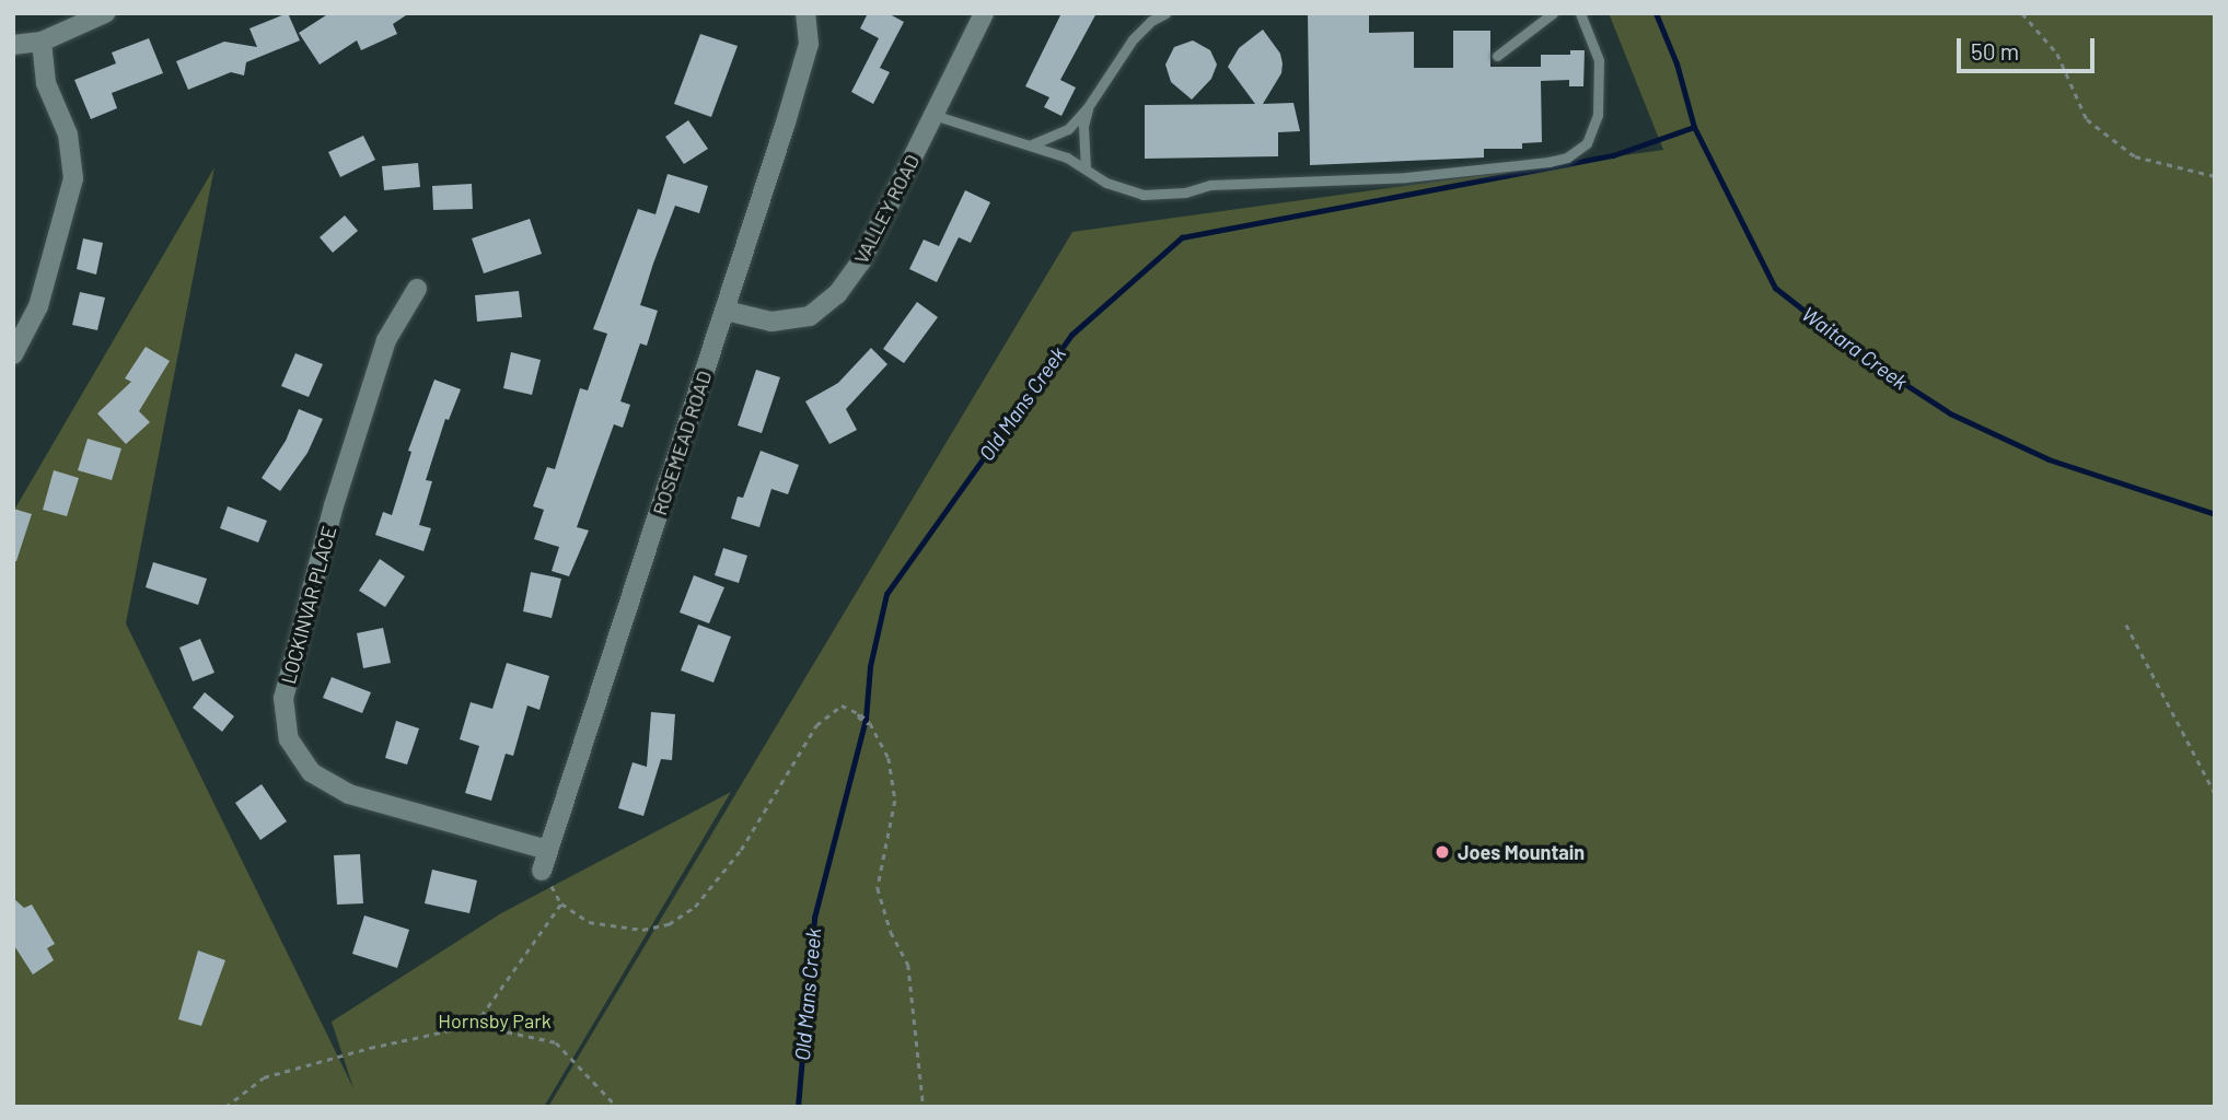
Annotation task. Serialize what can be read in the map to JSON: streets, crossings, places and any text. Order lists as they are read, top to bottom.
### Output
{
  "streets": {
    "street": ["VALLEY ROAD", "ROSEMEAD ROAD", "LOCKINVAR PLACE"]
  },
  "crossings": [
    ["VALLEY ROAD", "ROSEMEAD ROAD"],
    ["ROSEMEAD ROAD", "LOCKINVAR PLACE"]
  ],
  "water": ["Waitara Creek", "Old Mans Creek"],
  "parks": ["Hornsby Park"],
  "places": ["Joes Mountain"],
  "scale_bar": "50 m"
}
